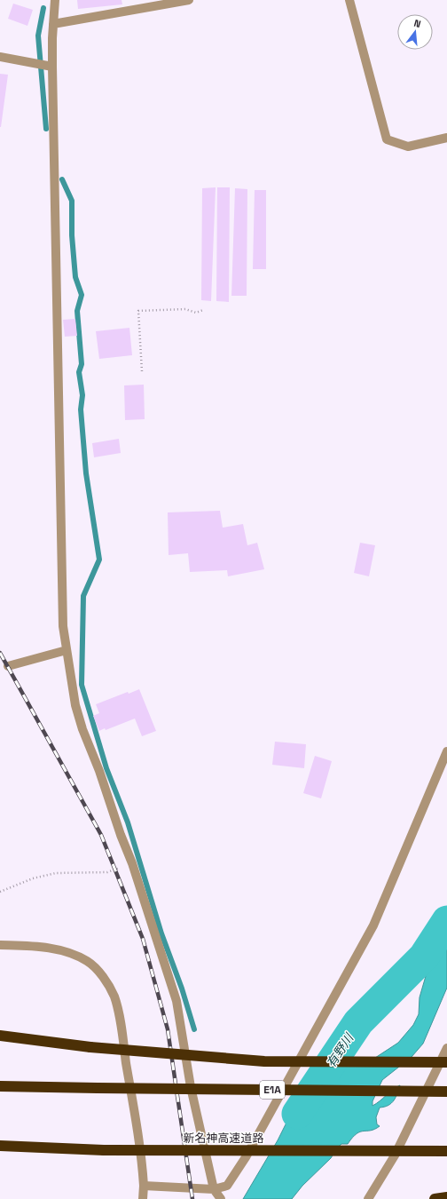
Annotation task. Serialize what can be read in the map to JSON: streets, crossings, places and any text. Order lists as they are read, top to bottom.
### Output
{
  "streets": {
    "highway": ["E1A", "新名神高速道路"]
  },
  "water": ["有野川"],
  "north": "top"
}
